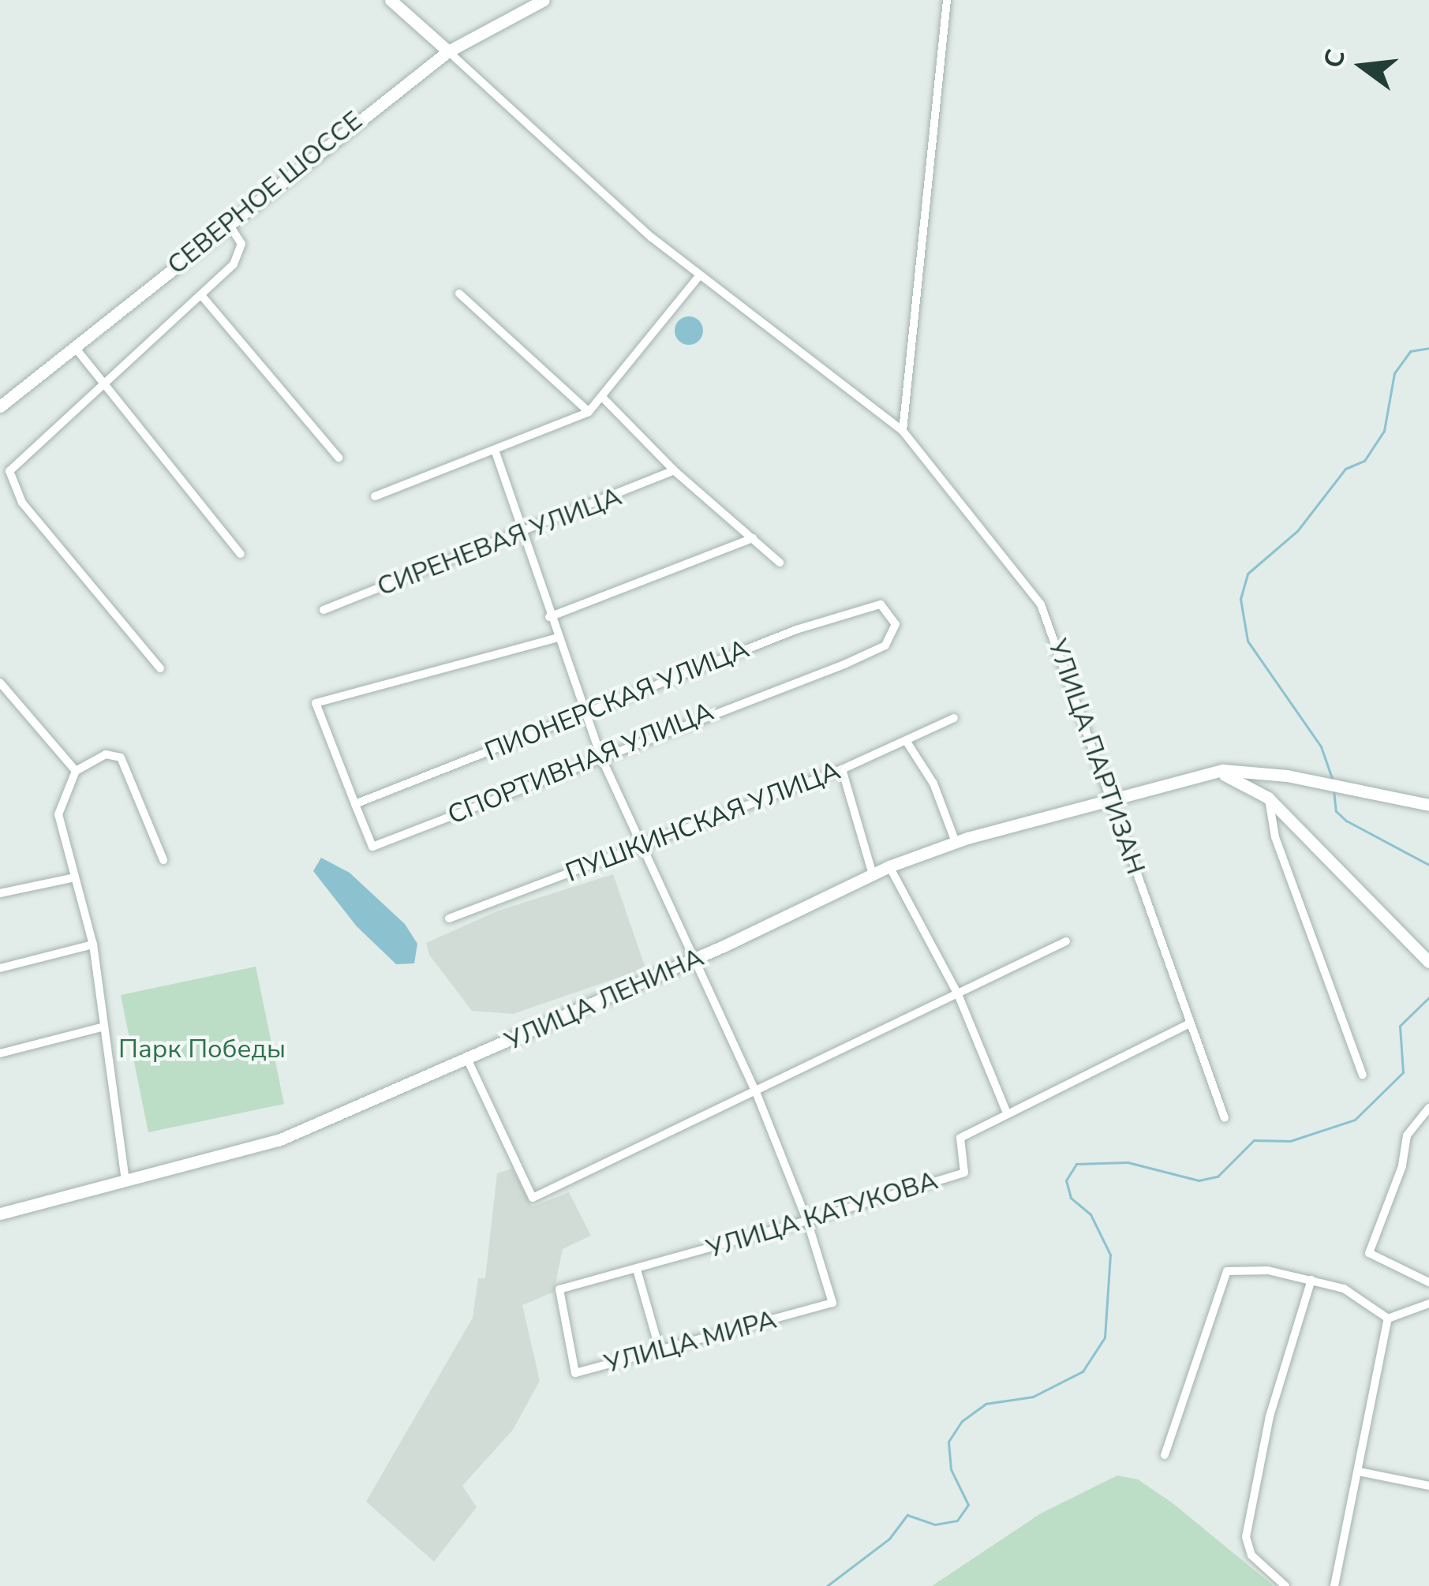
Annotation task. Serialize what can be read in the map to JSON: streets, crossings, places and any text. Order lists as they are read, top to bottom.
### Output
{
  "streets": {
    "main road": ["СЕВЕРНОЕ ШОССЕ", "УЛИЦА ЛЕНИНА"],
    "street": [
      "СИРЕНЕВАЯ УЛИЦА",
      "ПИОНЕРСКАЯ УЛИЦА",
      "УЛИЦА ПАРТИЗАН",
      "СПОРТИВНАЯ УЛИЦА",
      "ПУШКИНСКАЯ УЛИЦА",
      "УЛИЦА КАТУКОВА",
      "УЛИЦА МИРА"
    ]
  },
  "crossings": [
    ["СЕВЕРНОЕ ШОССЕ", "УЛИЦА ПАРТИЗАН"],
    ["ПИОНЕРСКАЯ УЛИЦА", "СПОРТИВНАЯ УЛИЦА"],
    ["УЛИЦА ПАРТИЗАН", "УЛИЦА ЛЕНИНА"],
    ["УЛИЦА ПАРТИЗАН", "УЛИЦА КАТУКОВА"],
    ["УЛИЦА КАТУКОВА", "УЛИЦА МИРА"]
  ],
  "parks": ["Парк Победы"],
  "north": "left"
}
